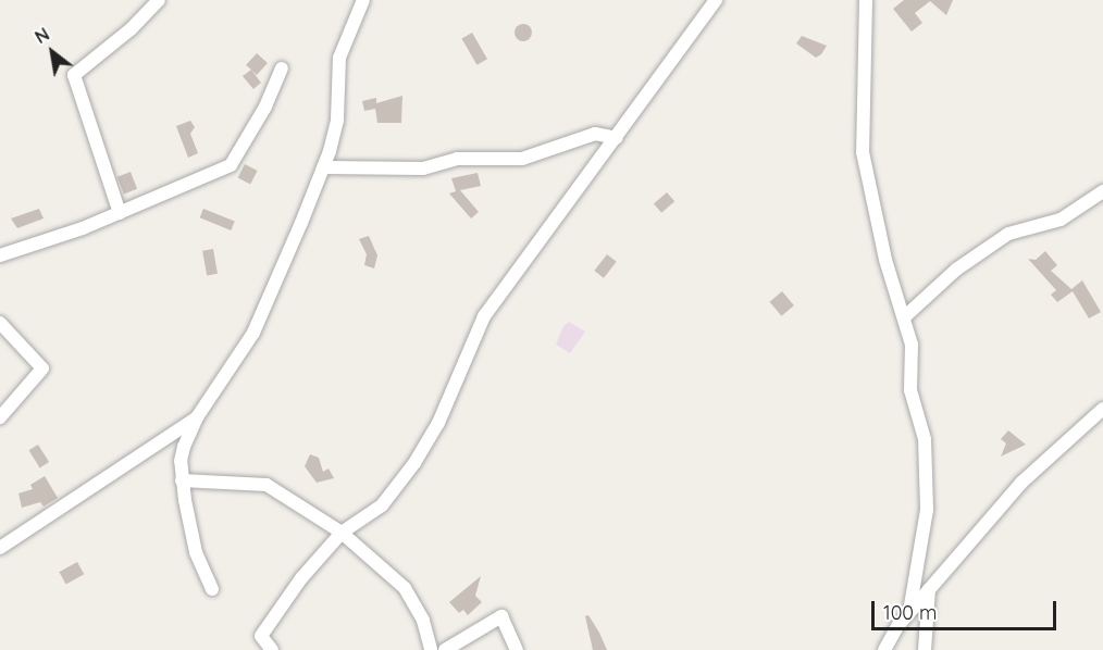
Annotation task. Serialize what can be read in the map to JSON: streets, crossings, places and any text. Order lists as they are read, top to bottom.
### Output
{
  "scale_bar": "100 m",
  "north": "top left"
}
